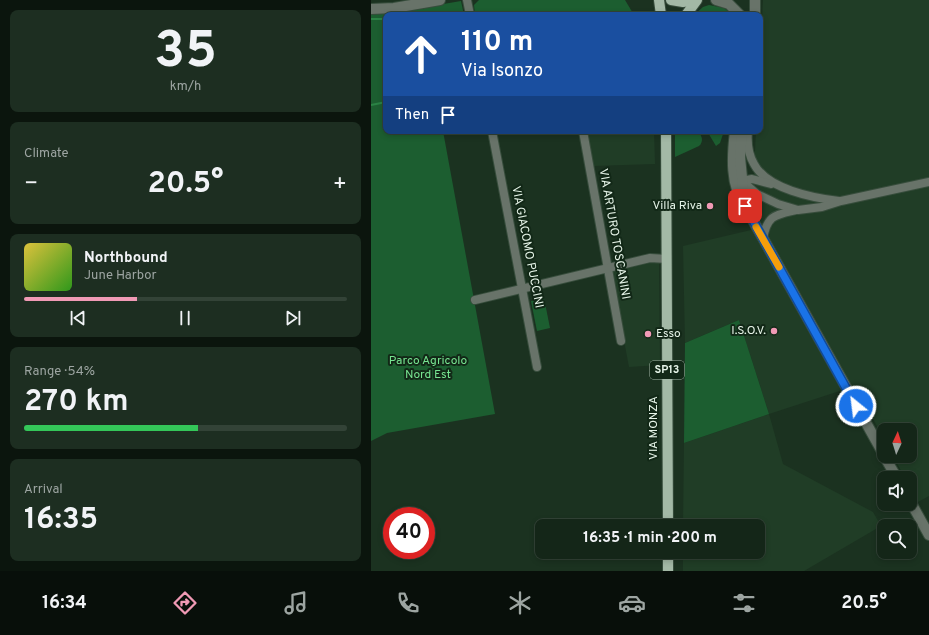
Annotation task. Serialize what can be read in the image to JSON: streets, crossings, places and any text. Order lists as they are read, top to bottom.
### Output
{
  "streets": {
    "main road": ["SP13", "VIA MONZA"],
    "street": ["VIA ARTURO TOSCANINI", "VIA GIACOMO PUCCINI"]
  },
  "crossings": [
    ["SP13", "VIA MONZA"]
  ],
  "parks": ["Parco Agricolo Nord Est"],
  "places": ["Villa Riva", "I.S.O.V.", "Esso"],
  "north": "top",
  "page": {
    "tile": [
      ["35", "km/h"],
      "Climate",
      ["Range · 54%", "270 km"],
      ["Arrival", "16:35"]
    ],
    "turn": ["110 m", "Via Isonzo"],
    "then": "Then",
    "heat": ["−", "20.5°", "+"],
    "song": ["Northbound", "June Harbor"],
    "limit": "40",
    "trip": "16:35 · 1 min · 200 m",
    "tabs": ["16:34", "20.5°"]
  }
}
